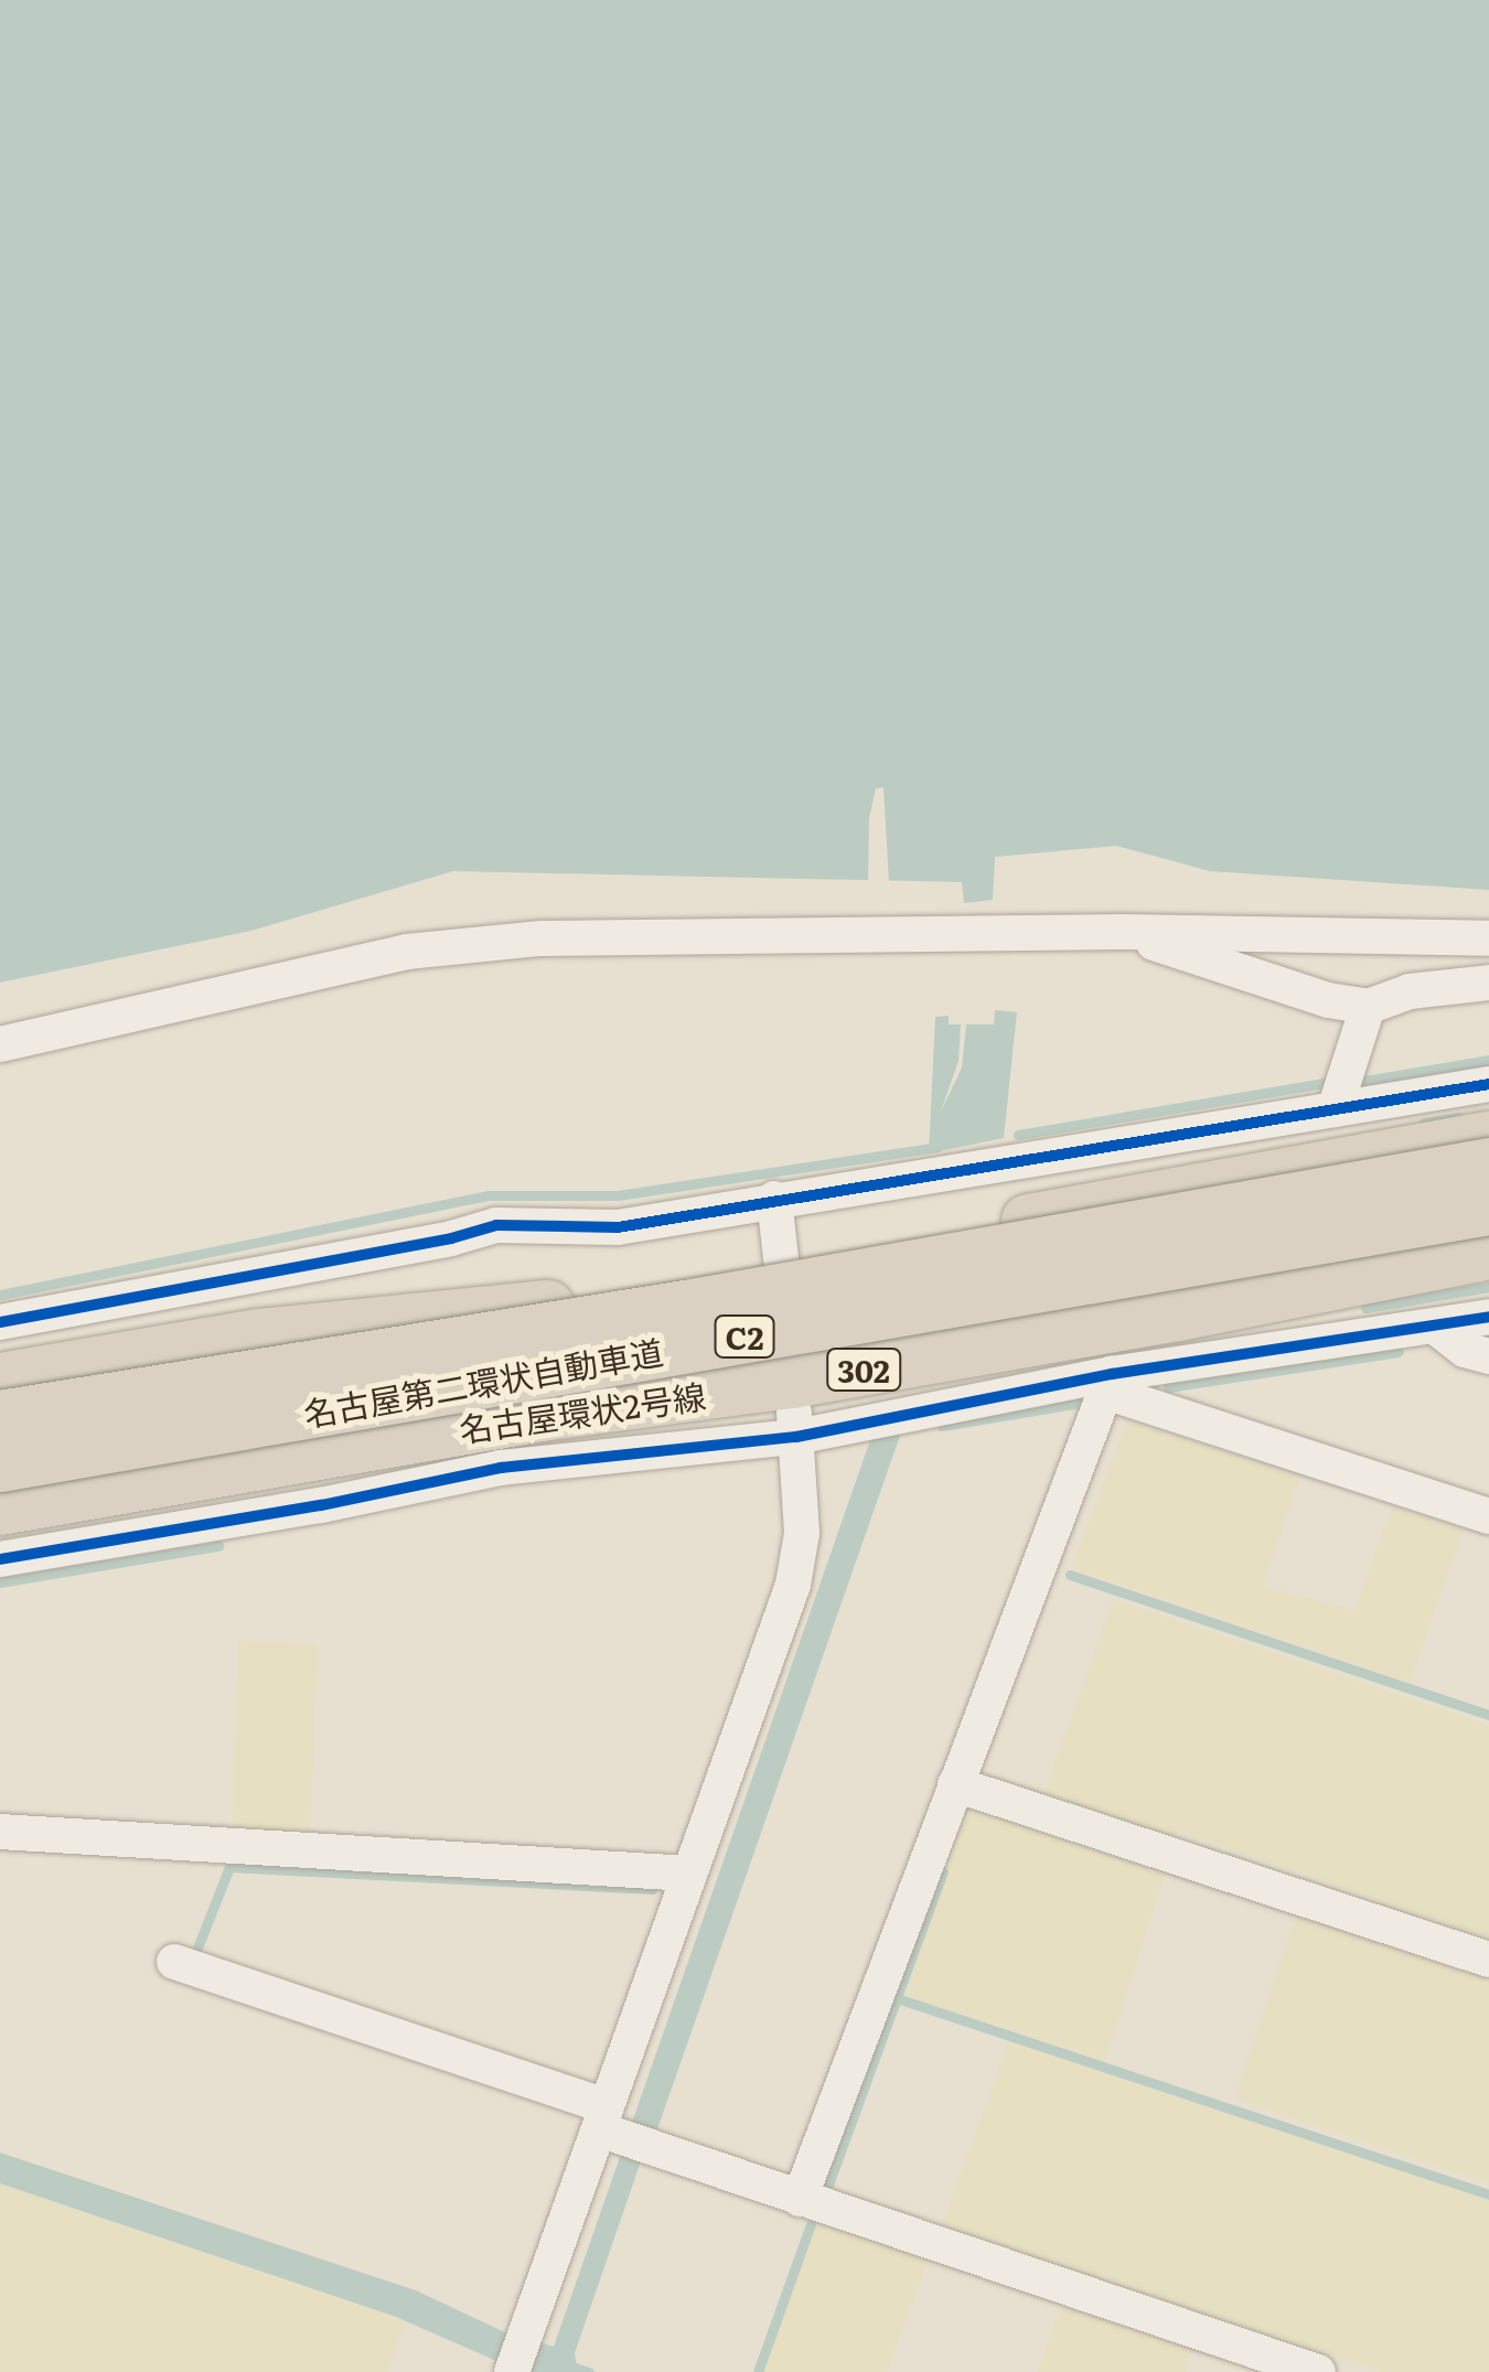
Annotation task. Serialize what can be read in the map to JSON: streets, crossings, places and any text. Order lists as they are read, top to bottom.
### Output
{
  "streets": {
    "highway": [
      "C2",
      "302",
      "名古屋第二環状自動車道",
      "名古屋環状2号線"
    ]
  }
}
